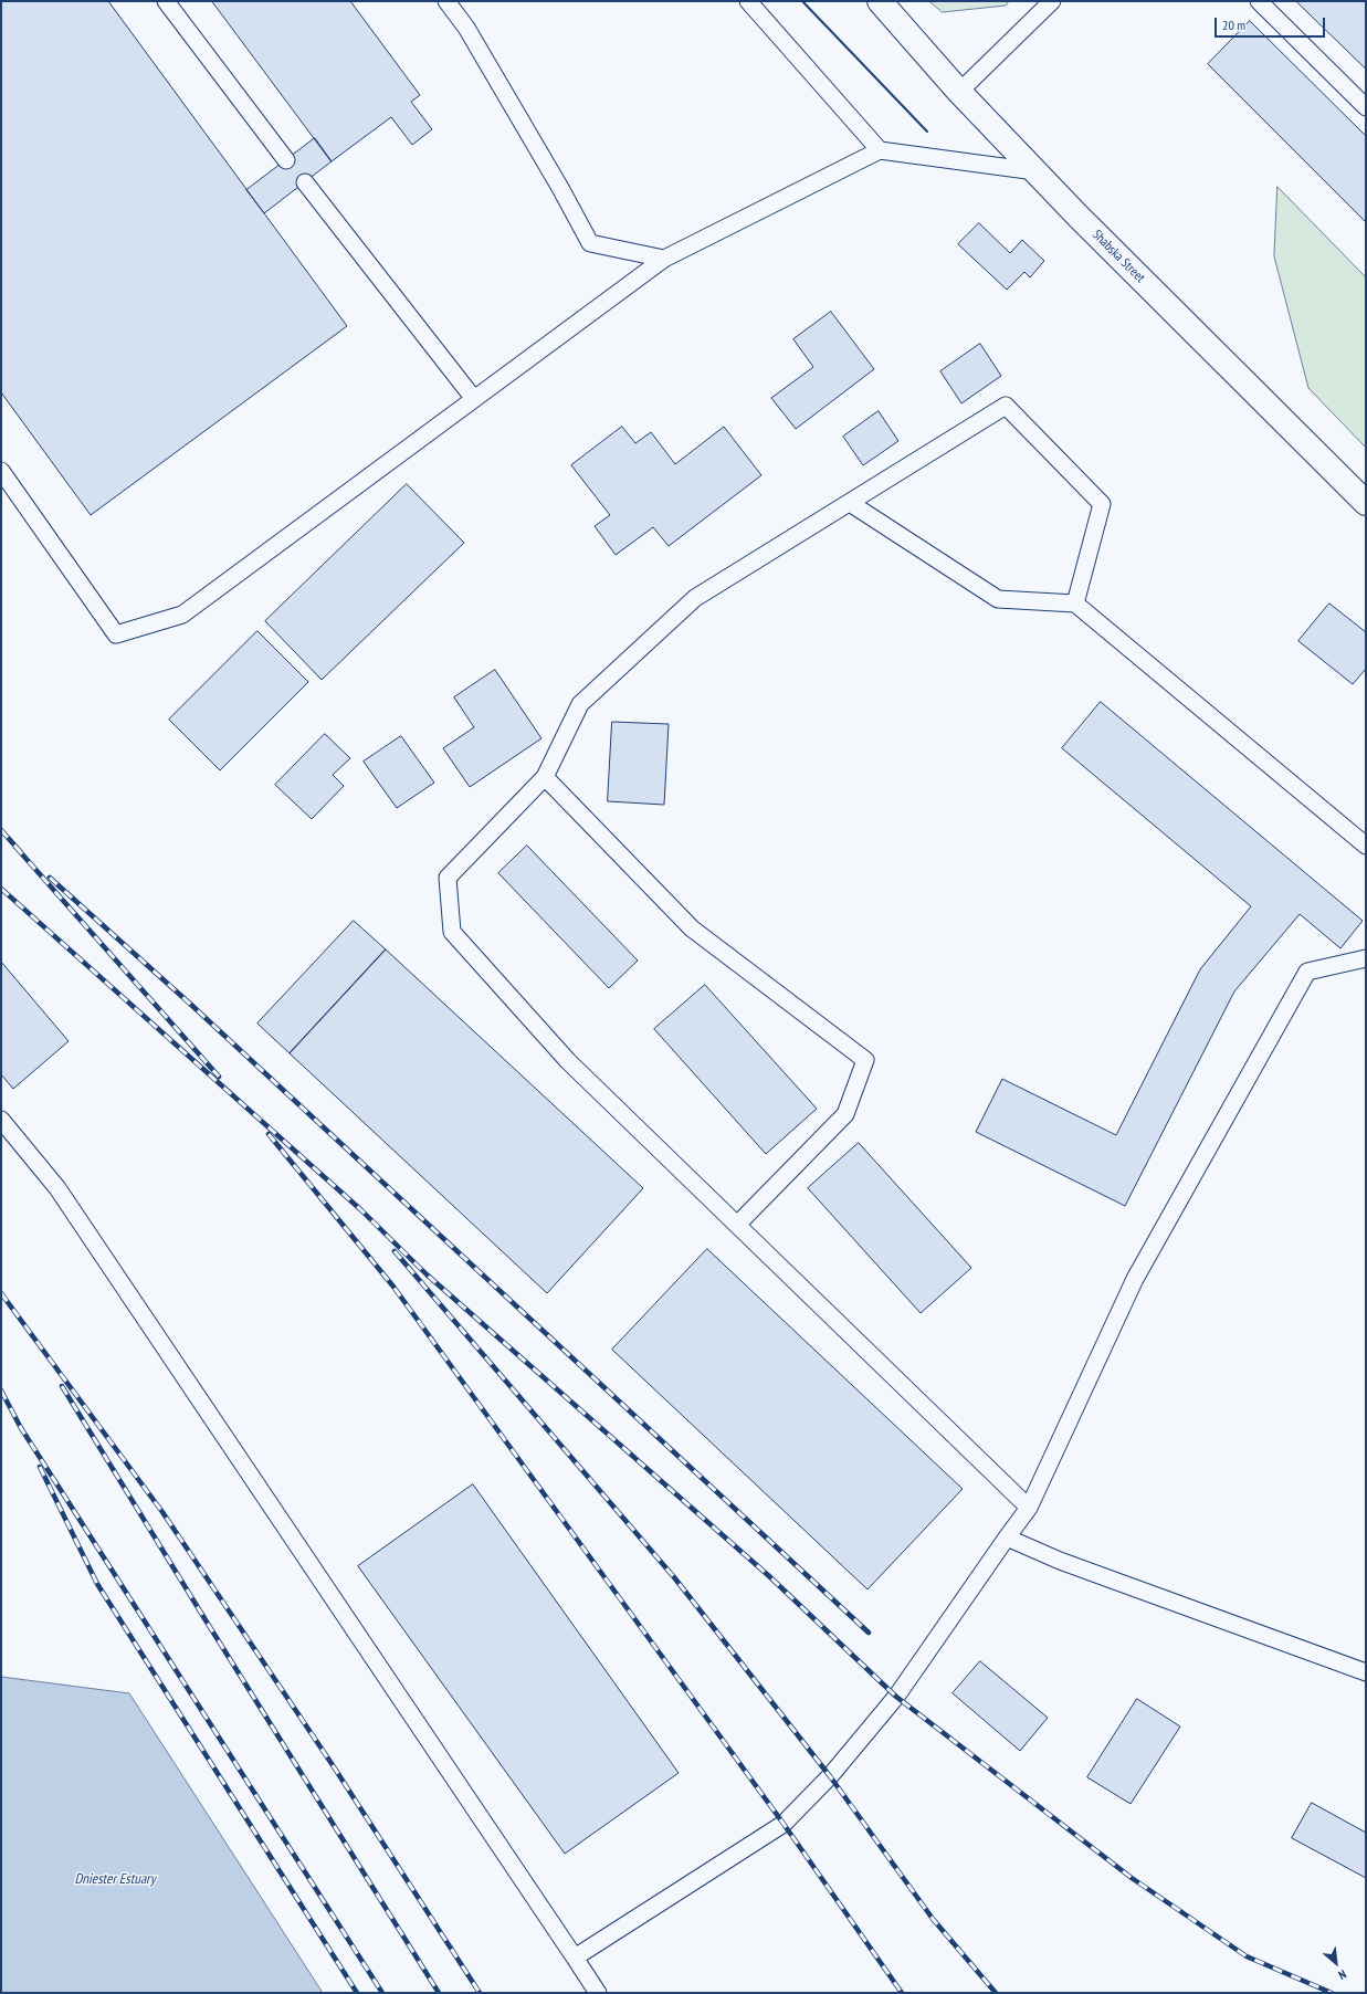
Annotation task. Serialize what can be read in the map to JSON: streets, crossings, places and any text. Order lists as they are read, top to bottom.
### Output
{
  "streets": {
    "street": ["Shabska Street"]
  },
  "water": ["Dniester Estuary"],
  "scale_bar": "20 m",
  "north": "bottom right"
}
